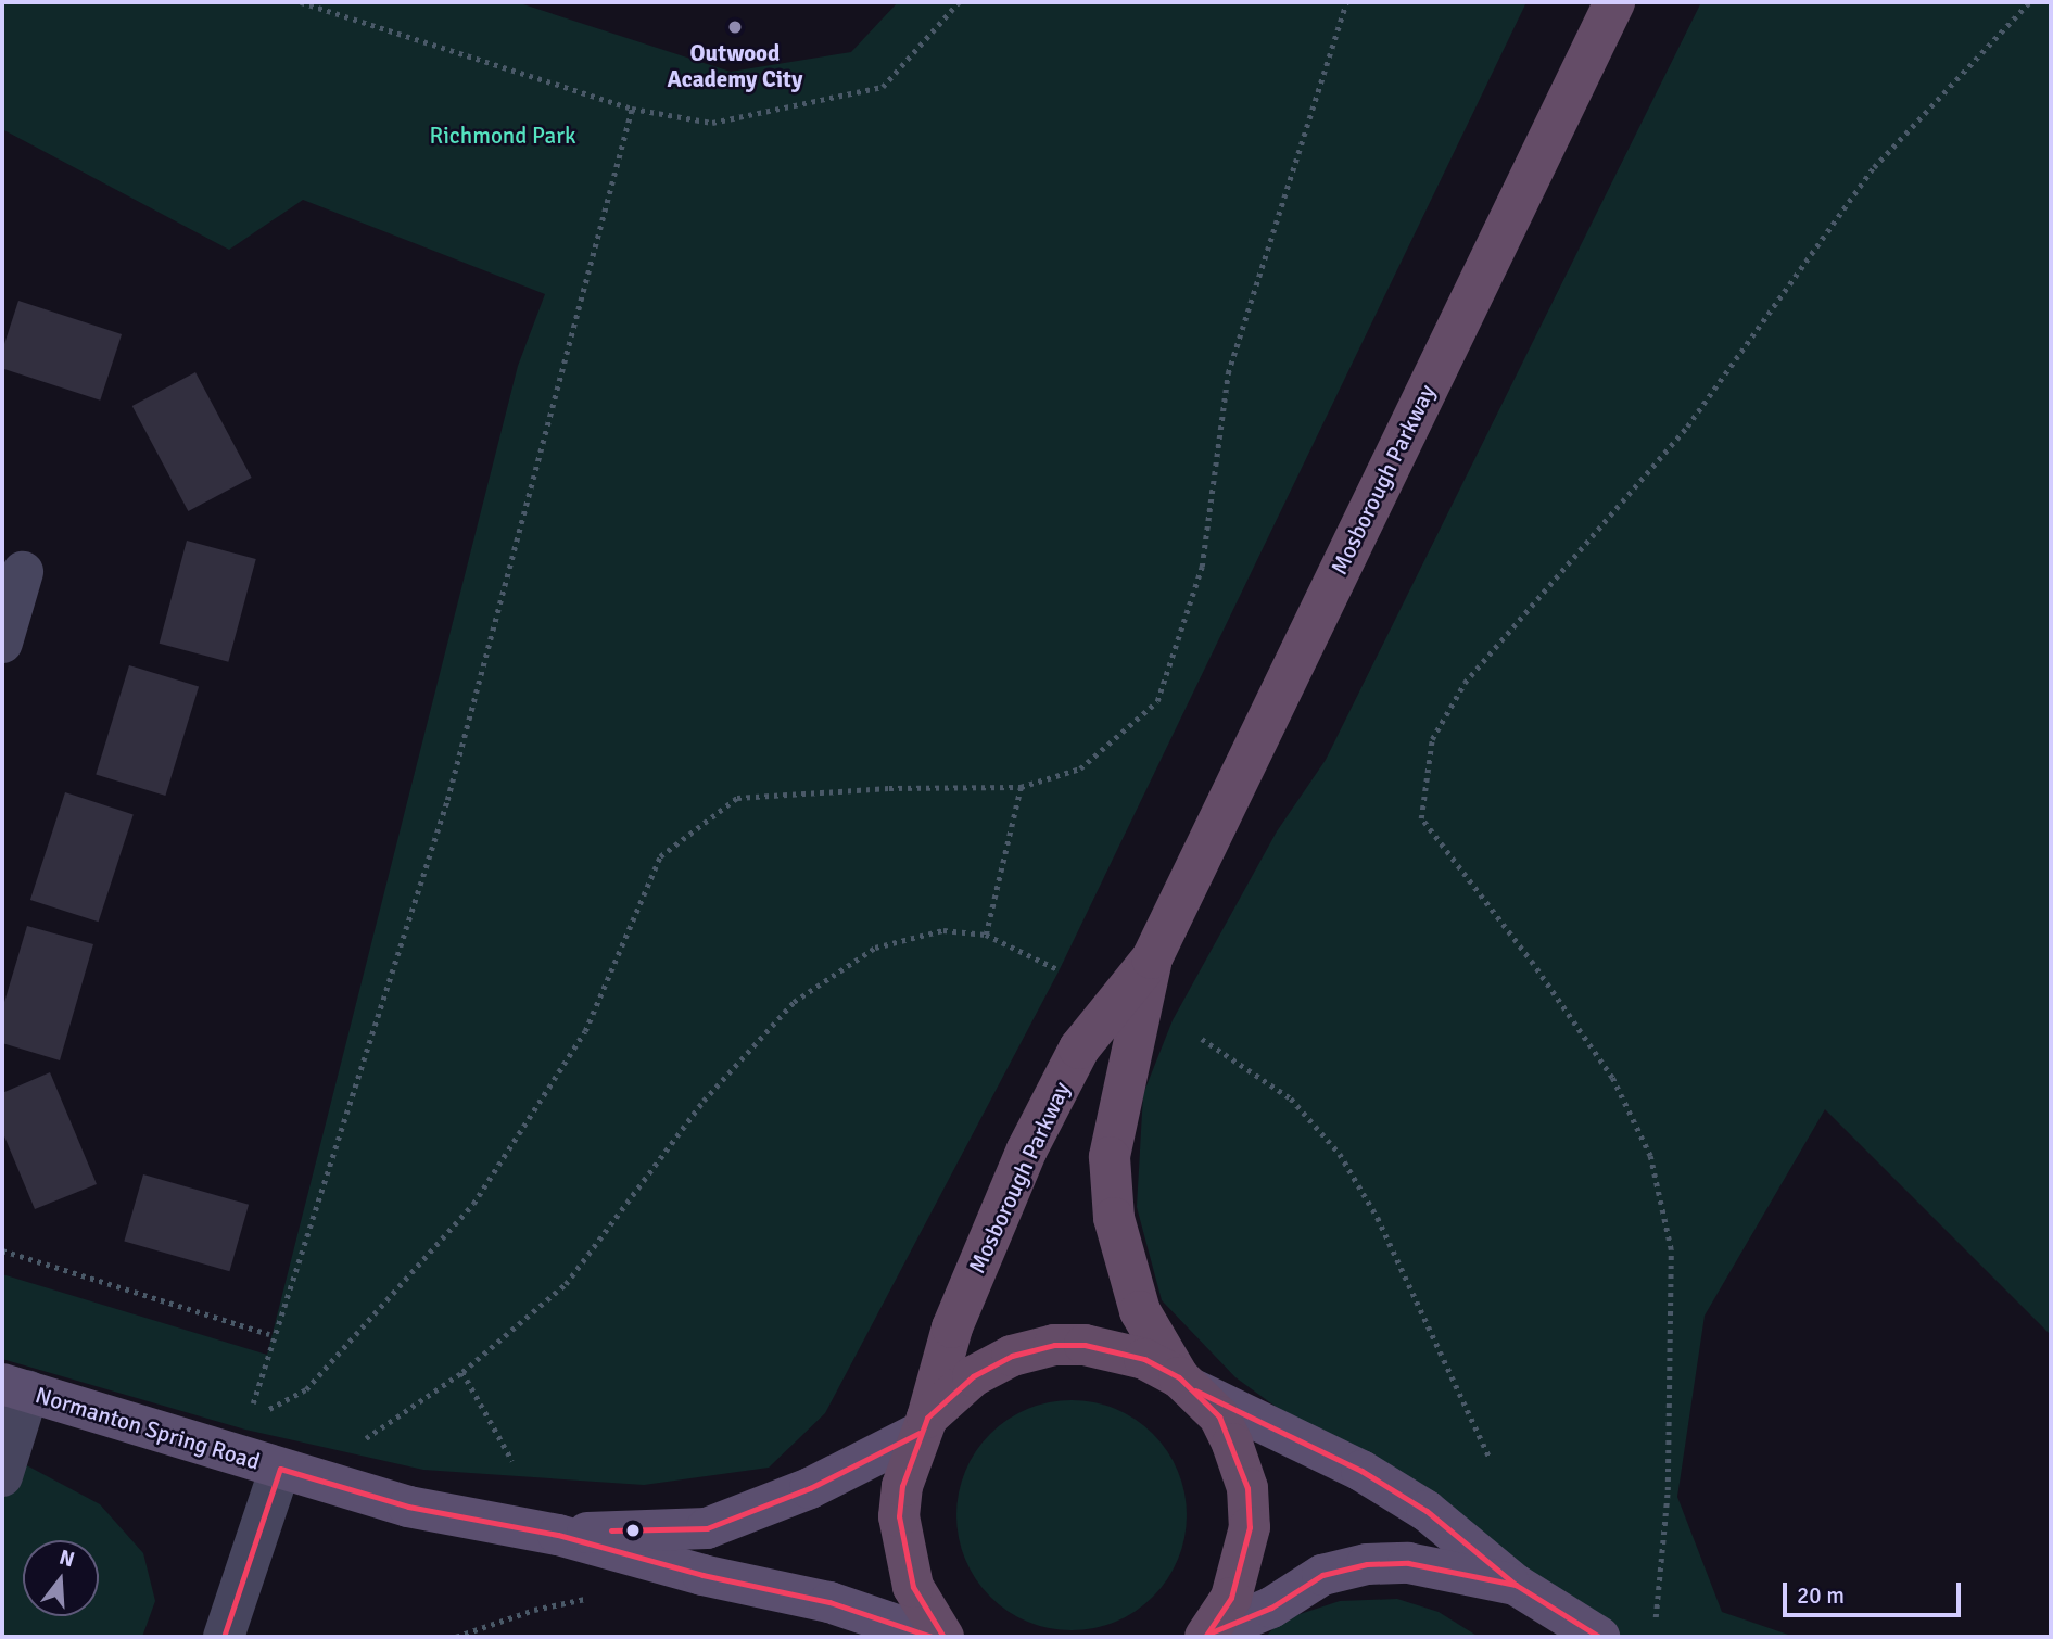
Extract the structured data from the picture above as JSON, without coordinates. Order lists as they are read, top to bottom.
{
  "streets": {
    "highway": ["Mosborough Parkway"],
    "main road": ["Normanton Spring Road"]
  },
  "crossings": [
    ["Mosborough Parkway", "Normanton Spring Road"]
  ],
  "parks": ["Richmond Park"],
  "places": ["Outwood Academy City"],
  "scale_bar": "20 m",
  "north": "top"
}
